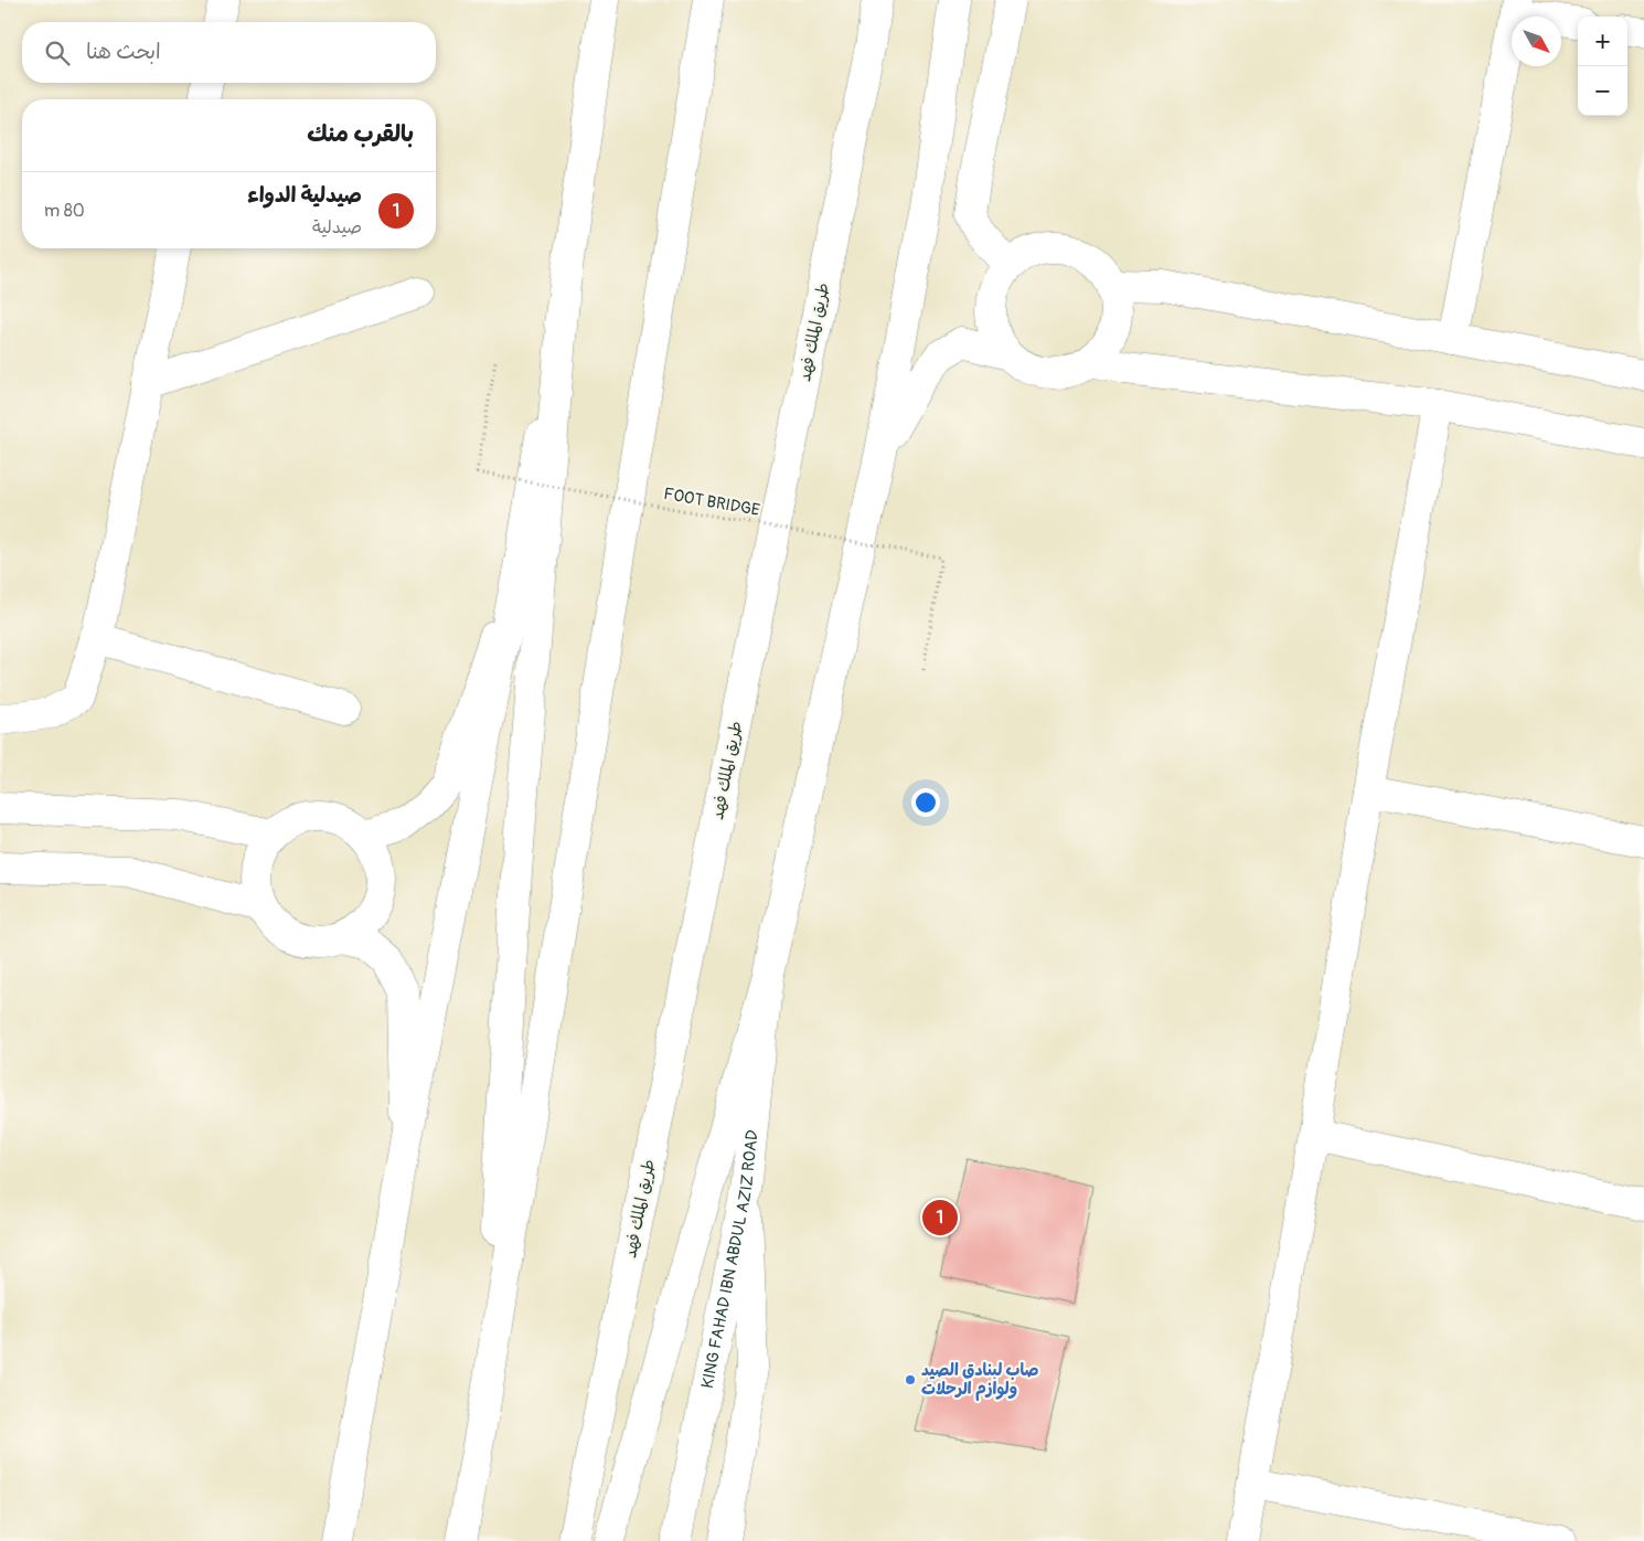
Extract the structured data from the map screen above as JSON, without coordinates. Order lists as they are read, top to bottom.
{
  "streets": {
    "main road": ["طريق الملك فهد", "KING FAHAD IBN ABDUL AZIZ ROAD"],
    "path": ["FOOT BRIDGE"]
  },
  "places": ["صاب لبنادق الصيد ولوازم الرحلات"],
  "north": "bottom right",
  "page": {
    "map_buttons": ["+", "−"],
    "search": "ابحث هنا",
    "heading": "بالقرب منك",
    "list": [
      {
        "mark": "1",
        "name": "صيدلية الدواء",
        "note": "صيدلية",
        "value": "80 m"
      }
    ],
    "pins": "1"
  }
}
